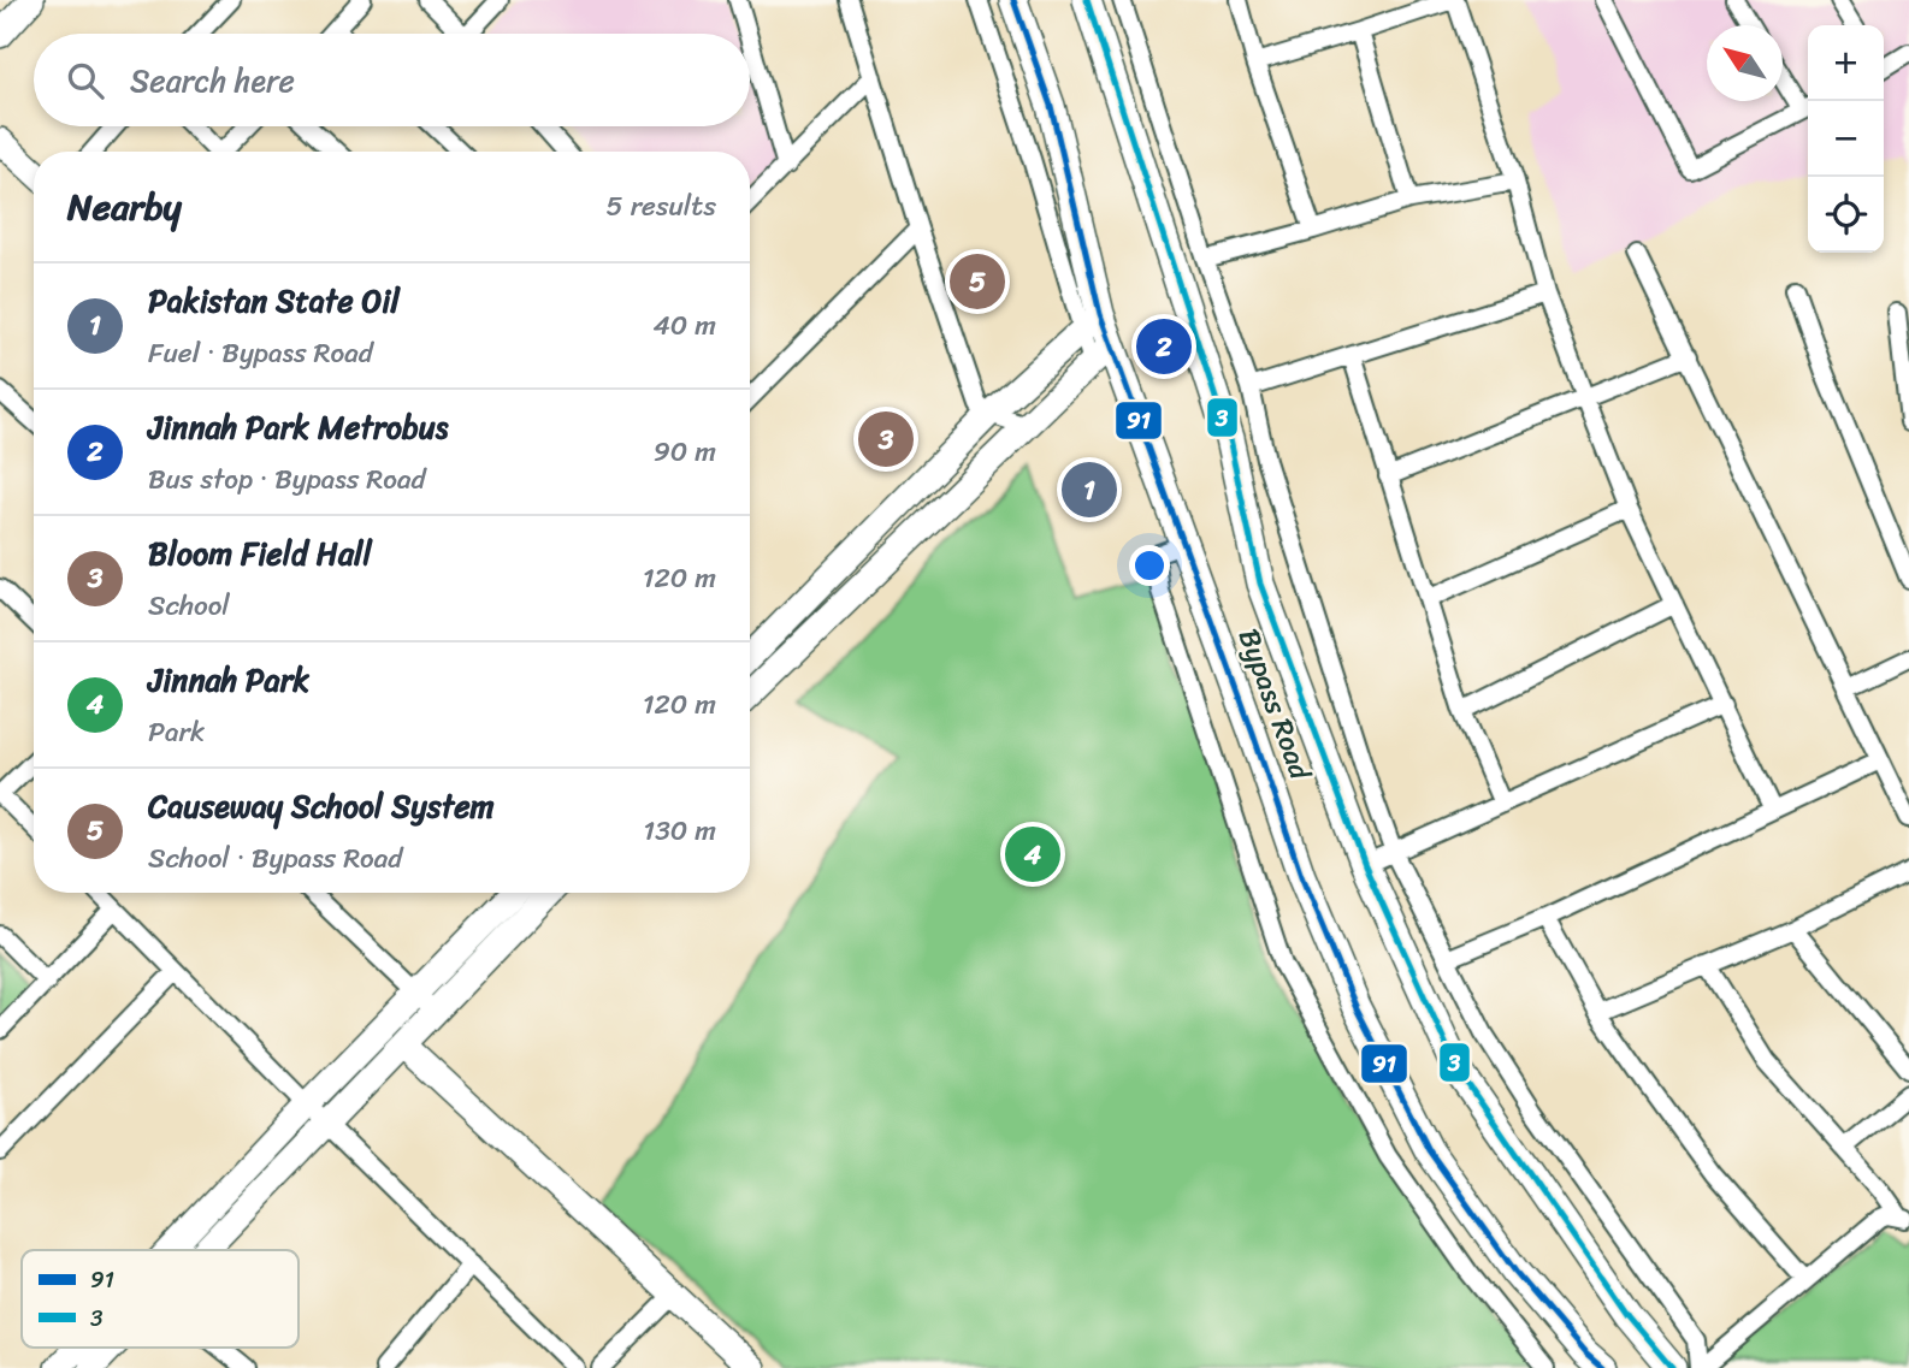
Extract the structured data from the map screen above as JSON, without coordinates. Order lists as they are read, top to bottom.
{
  "streets": {
    "main road": ["Bypass Road"]
  },
  "lines": ["transit line 91", "transit line 3"],
  "legend": ["91", "3"],
  "north": "top left",
  "page": {
    "map_buttons": ["+", "−"],
    "search": "Search here",
    "heading": ["Nearby", "5 results"],
    "pins": [
      "5",
      "2",
      "3",
      "1",
      "4"
    ],
    "list": [
      {
        "mark": "1",
        "name": "Pakistan State Oil",
        "note": "Fuel · Bypass Road",
        "value": "40 m"
      },
      {
        "mark": "2",
        "name": "Jinnah Park Metrobus",
        "note": "Bus stop · Bypass Road",
        "value": "90 m"
      },
      {
        "mark": "3",
        "name": "Bloom Field Hall",
        "note": "School",
        "value": "120 m"
      },
      {
        "mark": "4",
        "name": "Jinnah Park",
        "note": "Park",
        "value": "120 m"
      },
      {
        "mark": "5",
        "name": "Causeway School System",
        "note": "School · Bypass Road",
        "value": "130 m"
      }
    ]
  }
}
